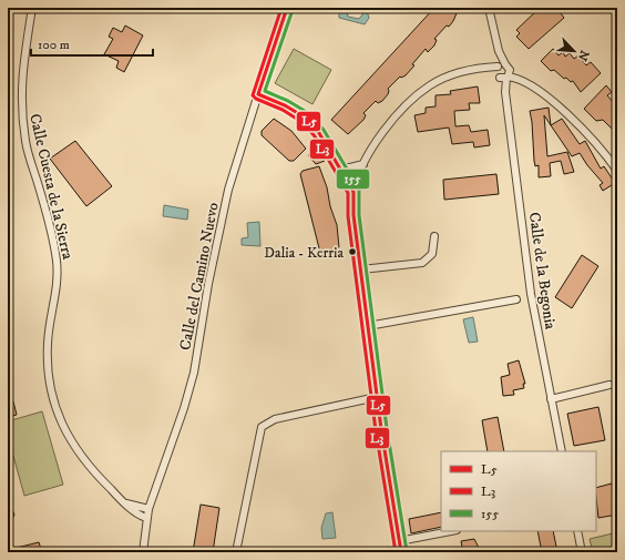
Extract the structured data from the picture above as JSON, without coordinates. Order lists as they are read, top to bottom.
{
  "streets": {
    "street": ["Calle Cuesta de la Sierra", "Calle de la Begonia", "Calle del Camino Nuevo"]
  },
  "crossings": [
    ["Calle Cuesta de la Sierra", "Calle del Camino Nuevo"]
  ],
  "places": ["Dalia - Kerria"],
  "lines": ["transit line L5", "transit line L3", "transit line 155"],
  "legend": ["L5", "L3", "155"],
  "scale_bar": "100 m",
  "north": "bottom right"
}
